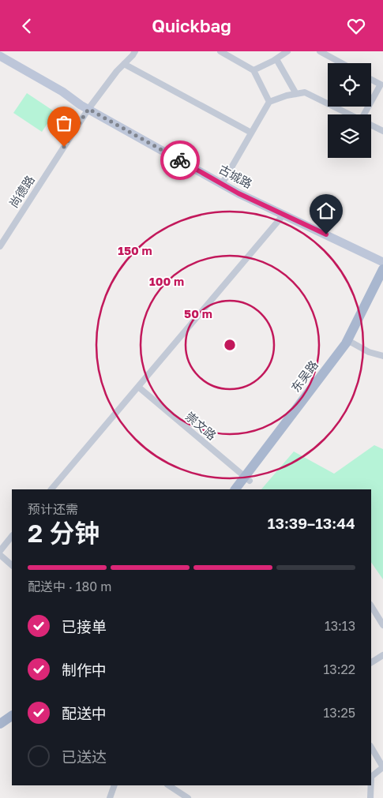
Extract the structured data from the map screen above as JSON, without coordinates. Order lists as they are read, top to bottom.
{
  "streets": {
    "main road": ["东吴路"],
    "street": ["古城路", "尚德路", "崇文路"]
  },
  "crossings": [
    ["古城路", "尚德路"],
    ["东吴路", "崇文路"]
  ],
  "page": {
    "header": "Quickbag",
    "heading": ["2 分钟", "预计还需", "13:39–13:44"],
    "bar": "配送中 · 180 m",
    "list": [
      ["已接单", "13:13"],
      ["制作中", "13:22"],
      ["配送中", "13:25"],
      "已送达"
    ]
  },
  "rings": ["150 m", "100 m", "50 m"]
}
